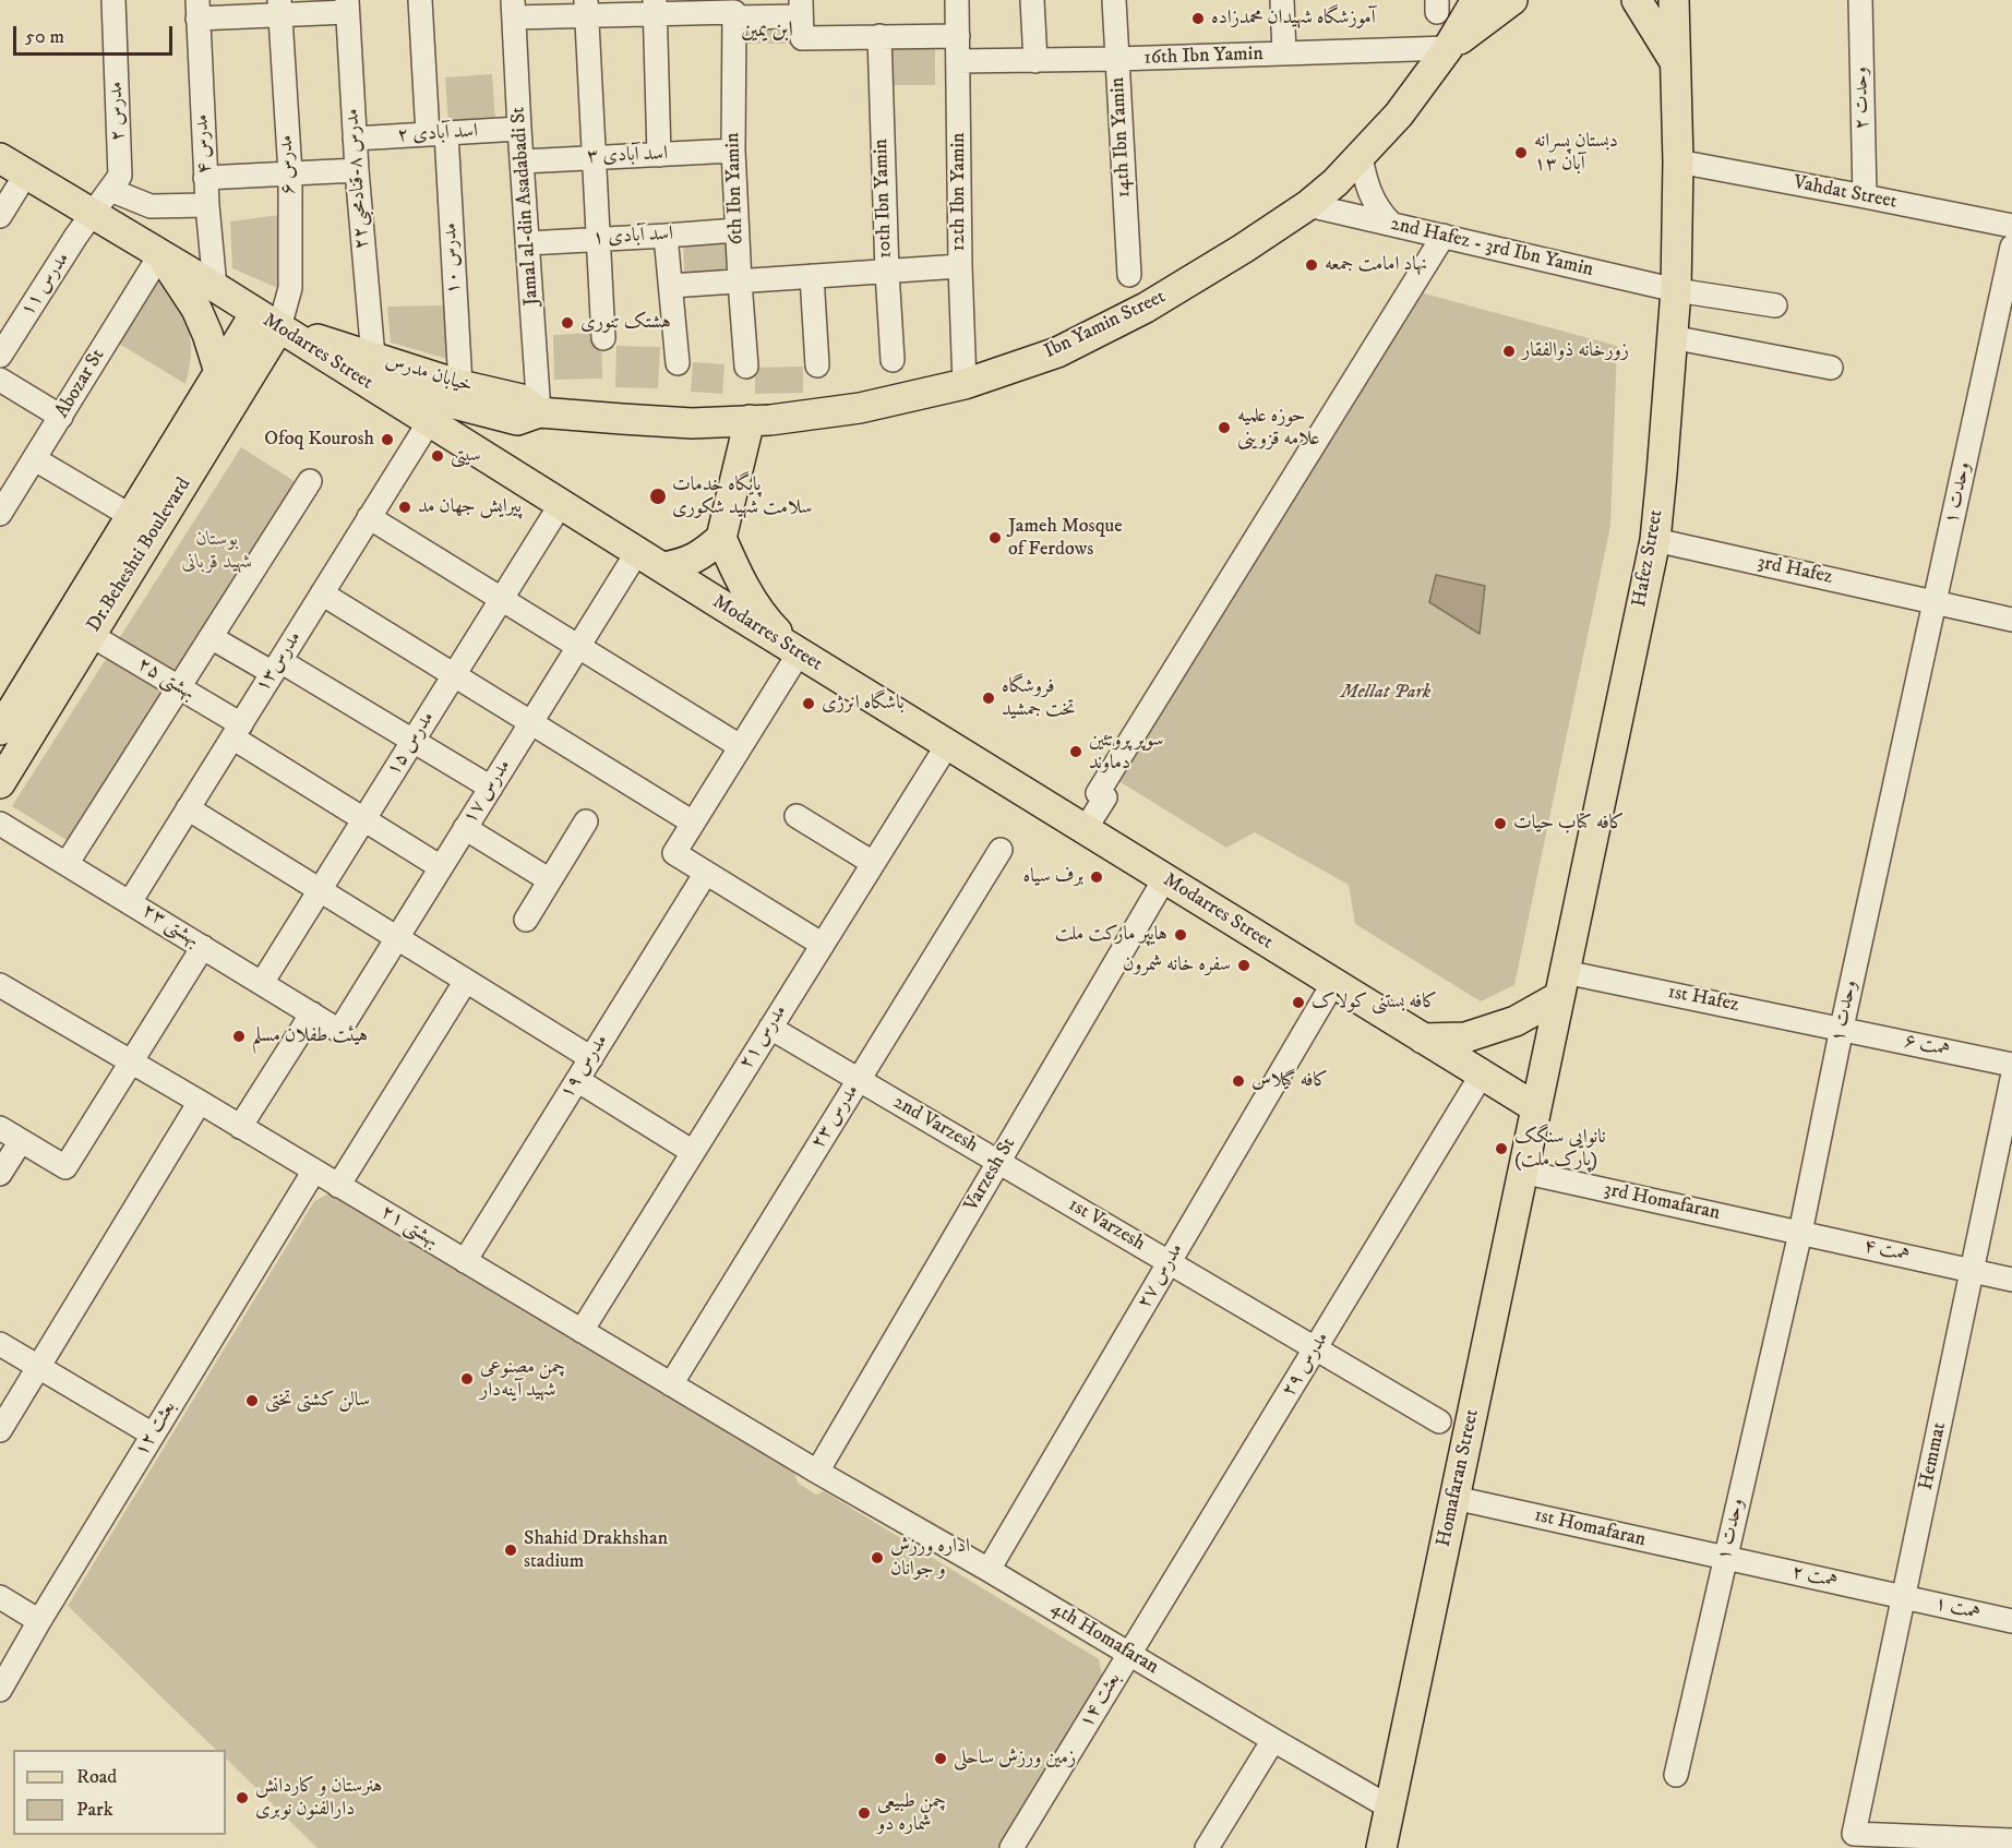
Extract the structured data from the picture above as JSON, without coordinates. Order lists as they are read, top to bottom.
{
  "streets": {
    "main road": [
      "Ibn Yamin Street",
      "Modarres Street",
      "خیابان مدرس",
      "Dr.Beheshti Boulevard",
      "Hafez Street",
      "Homafaran Street"
    ],
    "street": [
      "16th Ibn Yamin",
      "وحدت ۲",
      "مدرس ۲",
      "اسد آبادی ۲",
      "14th Ibn Yamin",
      "مدرس ۴",
      "اسد آبادی ۳",
      "مدرس ۶",
      "مدرس ۸-قنادمحبی۲۲",
      "6th Ibn Yamin",
      "12th Ibn Yamin",
      "Vahdat Street",
      "10th Ibn Yamin",
      "Jamal al-din Asadabadi St",
      "اسد آبادی ۱",
      "2nd Hafez - 3rd Ibn Yamin",
      "مدرس ۱۰",
      "مدرس ۱۱",
      "Abozar St",
      "وحدت ۱",
      "3rd Hafez",
      "مدرس۱۳",
      "بهشتی ۲۵",
      "مدرس ۱۵",
      "مدرس ۱۷",
      "بهشتی ۲۳",
      "1st Hafez",
      "مدرس ۲۱",
      "همت ۶",
      "مدرس ۱۹",
      "مدرس ۲۳",
      "2nd Varzesh",
      "Varzesh St",
      "3rd Homafaran",
      "1st Varzesh",
      "بهشتی ۲۱",
      "همت ۴",
      "مدرس ۲۷",
      "مدرس ۲۹",
      "بعثت ۱۲",
      "Hemmat",
      "1st Homafaran",
      "همت ۲",
      "همت ۱",
      "4th Homafaran",
      "بعثت ۱۴"
    ]
  },
  "crossings": [
    ["16th Ibn Yamin", "14th Ibn Yamin"],
    ["16th Ibn Yamin", "12th Ibn Yamin"],
    ["16th Ibn Yamin", "Ibn Yamin Street"],
    ["وحدت ۲", "Vahdat Street"],
    ["مدرس ۲", "مدرس ۱۱"],
    ["مدرس ۲", "Modarres Street"],
    ["اسد آبادی ۲", "مدرس ۸-قنادمحبی۲۲"],
    ["اسد آبادی ۲", "Jamal al-din Asadabadi St"],
    ["اسد آبادی ۲", "مدرس ۱۰"],
    ["مدرس ۴", "Modarres Street"],
    ["اسد آبادی ۳", "6th Ibn Yamin"],
    ["اسد آبادی ۳", "Jamal al-din Asadabadi St"],
    ["مدرس ۶", "Modarres Street"],
    ["مدرس ۶", "خیابان مدرس"],
    ["مدرس ۶", "Dr.Beheshti Boulevard"],
    ["مدرس ۸-قنادمحبی۲۲", "خیابان مدرس"],
    ["6th Ibn Yamin", "اسد آبادی ۱"],
    ["12th Ibn Yamin", "Ibn Yamin Street"],
    ["Vahdat Street", "Hafez Street"],
    ["Jamal al-din Asadabadi St", "اسد آبادی ۱"],
    ["Jamal al-din Asadabadi St", "Ibn Yamin Street"],
    ["Jamal al-din Asadabadi St", "خیابان مدرس"],
    ["2nd Hafez - 3rd Ibn Yamin", "Ibn Yamin Street"],
    ["2nd Hafez - 3rd Ibn Yamin", "Hafez Street"],
    ["مدرس ۱۰", "خیابان مدرس"],
    ["مدرس ۱۱", "Modarres Street"],
    ["Ibn Yamin Street", "خیابان مدرس"],
    ["Modarres Street", "خیابان مدرس"],
    ["Modarres Street", "Abozar St"],
    ["Modarres Street", "Dr.Beheshti Boulevard"],
    ["Modarres Street", "Hafez Street"],
    ["Modarres Street", "مدرس۱۳"],
    ["Modarres Street", "مدرس ۱۵"],
    ["Modarres Street", "مدرس ۱۷"],
    ["Modarres Street", "مدرس ۲۱"],
    ["Modarres Street", "Varzesh St"],
    ["Modarres Street", "مدرس ۲۷"],
    ["Modarres Street", "مدرس ۲۹"],
    ["Modarres Street", "Homafaran Street"],
    ["خیابان مدرس", "Dr.Beheshti Boulevard"],
    ["وحدت ۱", "3rd Hafez"],
    ["وحدت ۱", "1st Hafez"],
    ["وحدت ۱", "همت ۶"],
    ["وحدت ۱", "3rd Homafaran"],
    ["وحدت ۱", "همت ۴"],
    ["وحدت ۱", "1st Homafaran"],
    ["وحدت ۱", "همت ۲"],
    ["Dr.Beheshti Boulevard", "بهشتی ۲۵"],
    ["Hafez Street", "3rd Hafez"],
    ["Hafez Street", "1st Hafez"],
    ["Hafez Street", "Homafaran Street"],
    ["مدرس۱۳", "بهشتی ۲۵"],
    ["مدرس۱۳", "بهشتی ۲۳"],
    ["بهشتی ۲۵", "مدرس ۱۵"],
    ["بهشتی ۲۵", "مدرس ۱۷"],
    ["مدرس ۱۵", "بهشتی ۲۳"],
    ["مدرس ۱۷", "بهشتی ۲۳"],
    ["1st Hafez", "همت ۶"],
    ["مدرس ۲۱", "2nd Varzesh"],
    ["مدرس ۲۱", "بهشتی ۲۱"],
    ["مدرس ۱۹", "بهشتی ۲۱"],
    ["مدرس ۲۳", "2nd Varzesh"],
    ["مدرس ۲۳", "بهشتی ۲۱"],
    ["2nd Varzesh", "Varzesh St"],
    ["2nd Varzesh", "1st Varzesh"],
    ["Varzesh St", "1st Varzesh"],
    ["Varzesh St", "بهشتی ۲۱"],
    ["Varzesh St", "4th Homafaran"],
    ["3rd Homafaran", "همت ۴"],
    ["3rd Homafaran", "Homafaran Street"],
    ["1st Varzesh", "مدرس ۲۷"],
    ["1st Varzesh", "مدرس ۲۹"],
    ["بهشتی ۲۱", "بعثت ۱۲"],
    ["بهشتی ۲۱", "4th Homafaran"],
    ["همت ۴", "Hemmat"],
    ["مدرس ۲۷", "4th Homafaran"],
    ["مدرس ۲۹", "4th Homafaran"],
    ["مدرس ۲۹", "بعثت ۱۴"],
    ["Hemmat", "همت ۲"],
    ["Hemmat", "همت ۱"],
    ["Homafaran Street", "1st Homafaran"],
    ["Homafaran Street", "4th Homafaran"],
    ["1st Homafaran", "همت ۲"],
    ["همت ۲", "همت ۱"],
    ["4th Homafaran", "بعثت ۱۴"]
  ],
  "districts": ["ابن یمین"],
  "parks": ["بوستان شهید قربانی", "Mellat Park"],
  "places": [
    "آموزشگاه شهیدان محمدزاده",
    "دبستان پسرانه ۱۳ آبان",
    "نهاد امامت جمعه",
    "هشتک تنوری",
    "زورخانه ذوالفقار",
    "حوزه علمیه علامه قزوینی",
    "Ofoq Kourosh",
    "سیتی",
    "پایگاه خدمات سلامت شهید شکوری",
    "پیرایش جهان مد",
    "Jameh Mosque of Ferdows",
    "فروشگاه تخت جمشید",
    "باشگاه انرژی",
    "سوپر پروتئین دماوند",
    "کافه کتاب حیات",
    "برف سیاه",
    "هایپر مارکت ملت",
    "سفره خانه شمرون",
    "کافه بستنی کولاک",
    "هيئت طفلان مسلم",
    "کافه گیلاس",
    "نانوایی سنگک (پارک ملت)",
    "چمن مصنوعی شهید آینه‌دار",
    "سالن کشتی تختی",
    "Shahid Drakhshan stadium",
    "اداره ورزش و جوانان",
    "زمین ورزش ساحلی",
    "هنرستان و کاردانش دارالفنون نوبری",
    "چمن طبیعی شماره دو"
  ],
  "legend": ["Road", "Park"],
  "scale_bar": "50 m"
}
